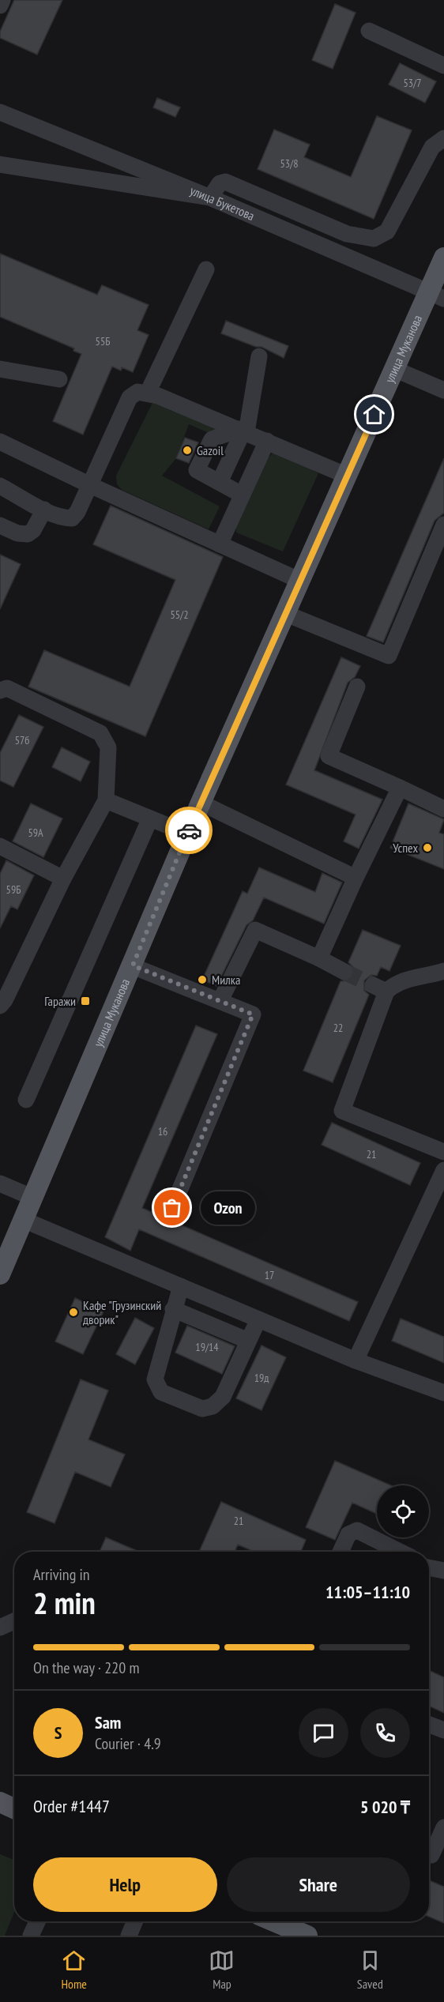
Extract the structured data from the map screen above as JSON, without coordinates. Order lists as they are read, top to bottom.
{
  "streets": {
    "main road": ["улица Муканова"],
    "street": ["улица Букетова"]
  },
  "crossings": [
    ["улица Букетова", "улица Муканова"]
  ],
  "places": {
    "other": [
      "Gazoil",
      "Успех",
      "Милка",
      "Ozon",
      "Кафе \"Грузинский дворик\""
    ],
    "transit": ["Гаражи"]
  },
  "house_numbers": [
    "53/7",
    "53/8",
    "55Б",
    "55/2",
    "57б",
    "59A",
    "59Б",
    "22",
    "16",
    "21",
    "17",
    "19/14",
    "19д",
    "21"
  ],
  "page": {
    "bubble": "Ozon",
    "heading": ["2 min", "Arriving in", "11:05–11:10"],
    "panel": [
      "Sam",
      "Courier · 4.9",
      "Order #1447",
      "5 020 ₸"
    ],
    "bar": "On the way · 220 m",
    "round": "S",
    "buttons": ["Help", "Share"],
    "tabs": ["Home", "Map", "Saved"]
  }
}
